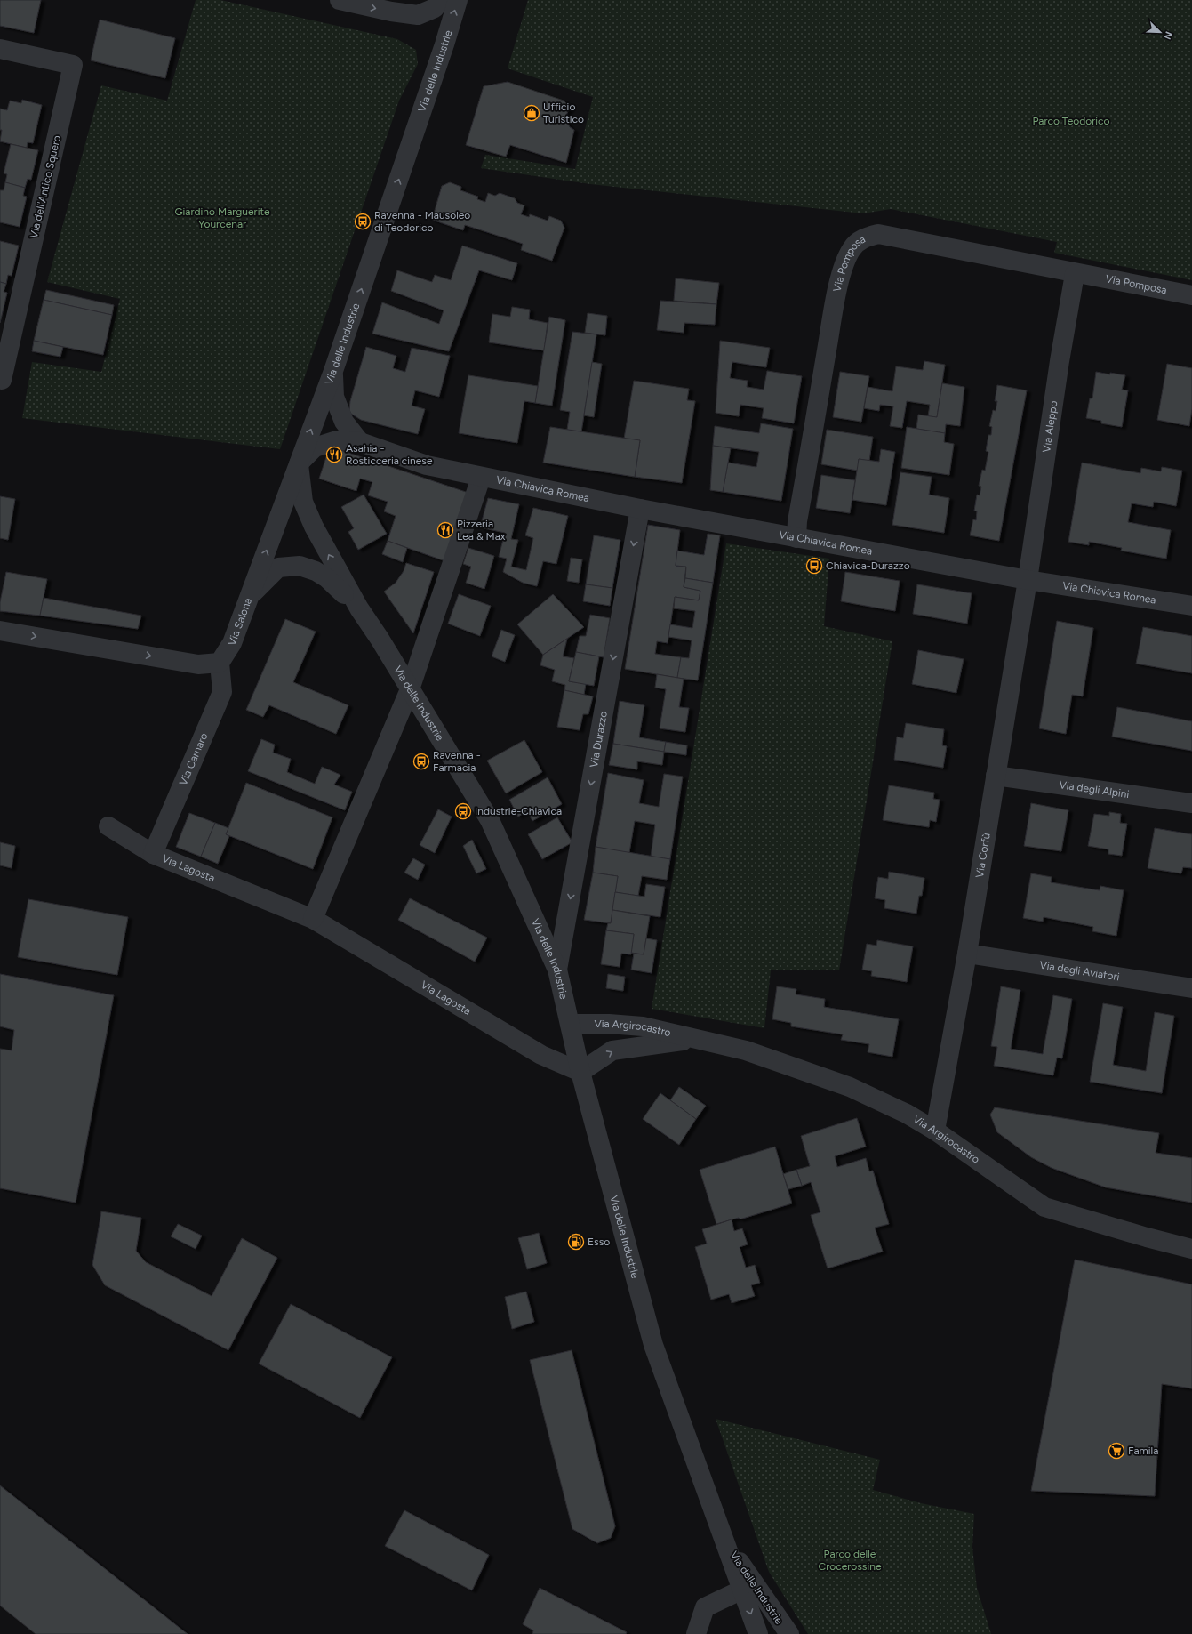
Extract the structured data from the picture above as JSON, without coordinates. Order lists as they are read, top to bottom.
{
  "streets": {
    "street": [
      "Via delle Industrie",
      "Via dell'Antico Squero",
      "Via Pomposa",
      "Via Aleppo",
      "Via Chiavica Romea",
      "Via Salona",
      "Via Durazzo",
      "Via Carnaro",
      "Via degli Alpini",
      "Via Corfù",
      "Via Lagosta",
      "Via degli Aviatori",
      "Via Argirocastro"
    ]
  },
  "crossings": [
    ["Via delle Industrie", "Via Chiavica Romea"],
    ["Via delle Industrie", "Via Salona"],
    ["Via delle Industrie", "Via Durazzo"],
    ["Via delle Industrie", "Via Lagosta"],
    ["Via delle Industrie", "Via Argirocastro"],
    ["Via Pomposa", "Via Aleppo"],
    ["Via Pomposa", "Via Chiavica Romea"],
    ["Via Aleppo", "Via Chiavica Romea"],
    ["Via Aleppo", "Via Corfù"],
    ["Via Chiavica Romea", "Via Durazzo"],
    ["Via Chiavica Romea", "Via Corfù"],
    ["Via Salona", "Via Carnaro"],
    ["Via Carnaro", "Via Lagosta"],
    ["Via degli Alpini", "Via Corfù"],
    ["Via Corfù", "Via degli Aviatori"],
    ["Via Corfù", "Via Argirocastro"],
    ["Via Lagosta", "Via Argirocastro"]
  ],
  "one_way": ["Via Salona", "Via Durazzo"],
  "parks": ["Parco Teodorico", "Giardino Marguerite Yourcenar", "Parco delle Crocerossine"],
  "places": {
    "shop": ["Ufficio Turistico"],
    "bus stop": [
      "Ravenna - Mausoleo di Teodorico",
      "Chiavica-Durazzo",
      "Ravenna - Farmacia",
      "Industrie-Chiavica"
    ],
    "restaurant": ["Asahia - Rosticceria cinese", "Pizzeria Lea & Max"],
    "fuel station": ["Esso"],
    "supermarket": ["Famila"]
  },
  "north": "bottom right"
}
